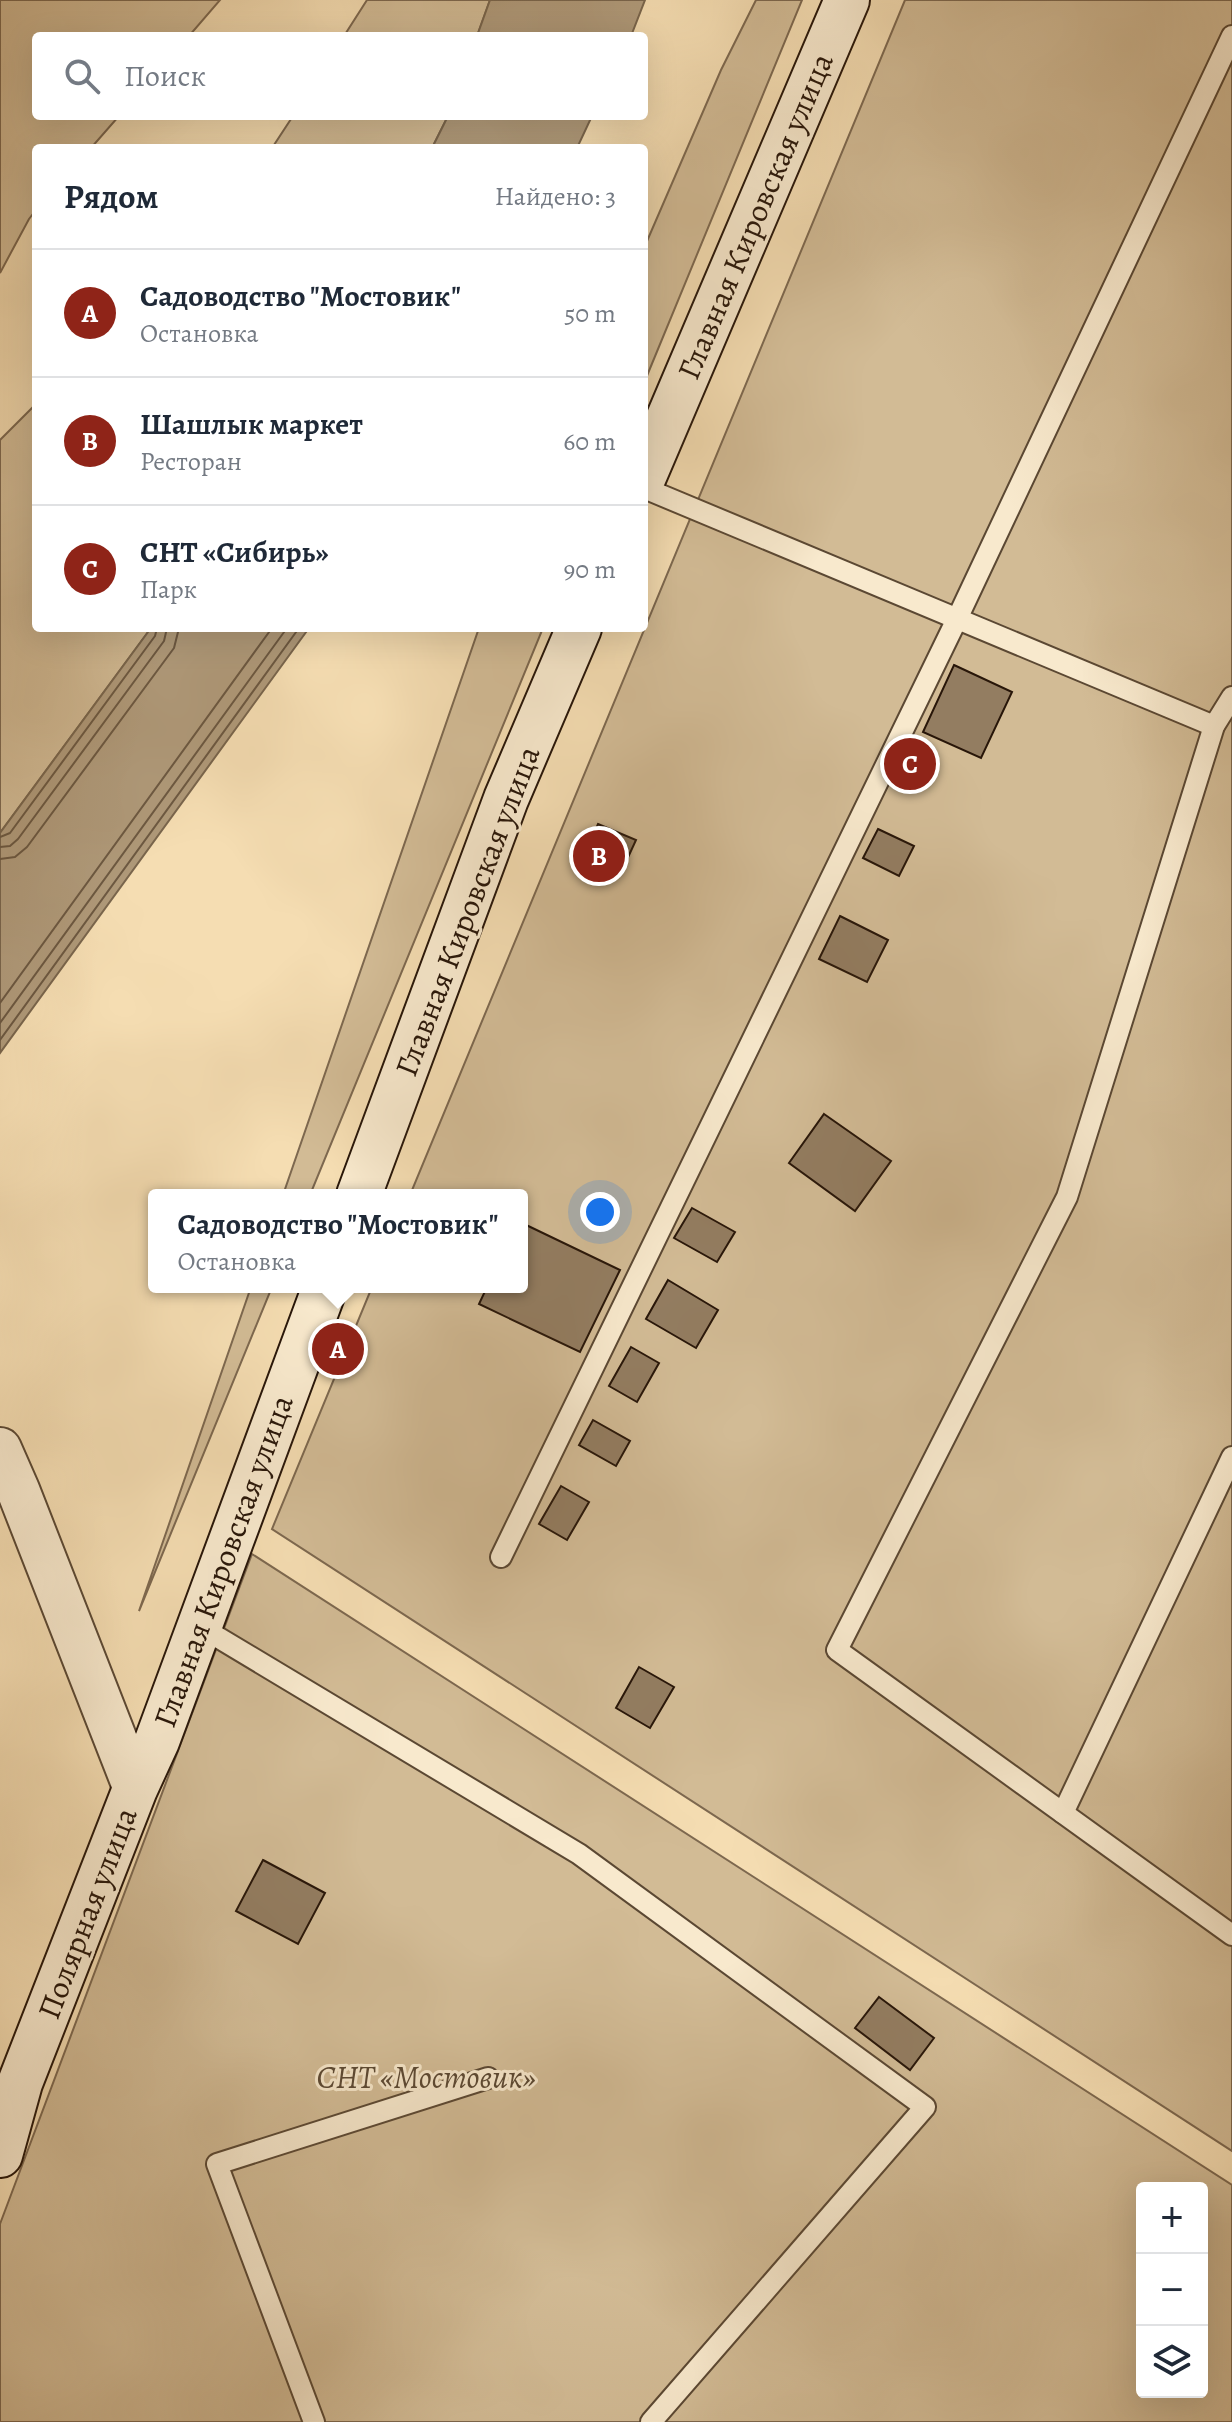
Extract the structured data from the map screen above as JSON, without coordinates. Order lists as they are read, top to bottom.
{
  "streets": {
    "main road": ["Главная Кировская улица", "Полярная улица"]
  },
  "crossings": [
    ["Главная Кировская улица", "Полярная улица"]
  ],
  "parks": ["СНТ «Мостовик»"],
  "page": {
    "search": "Поиск",
    "heading": ["Рядом", "Найдено: 3"],
    "list": [
      {
        "mark": "A",
        "name": "Садоводство \"Мостовик\"",
        "note": "Остановка",
        "value": "50 m"
      },
      {
        "mark": "B",
        "name": "Шашлык маркет",
        "note": "Ресторан",
        "value": "60 m"
      },
      {
        "mark": "C",
        "name": "СНТ «Сибирь»",
        "note": "Парк",
        "value": "90 m"
      }
    ],
    "pins": ["C", "B", "A"],
    "popup": ["Садоводство \"Мостовик\"", "Остановка"],
    "map_buttons": ["+", "−"]
  }
}
